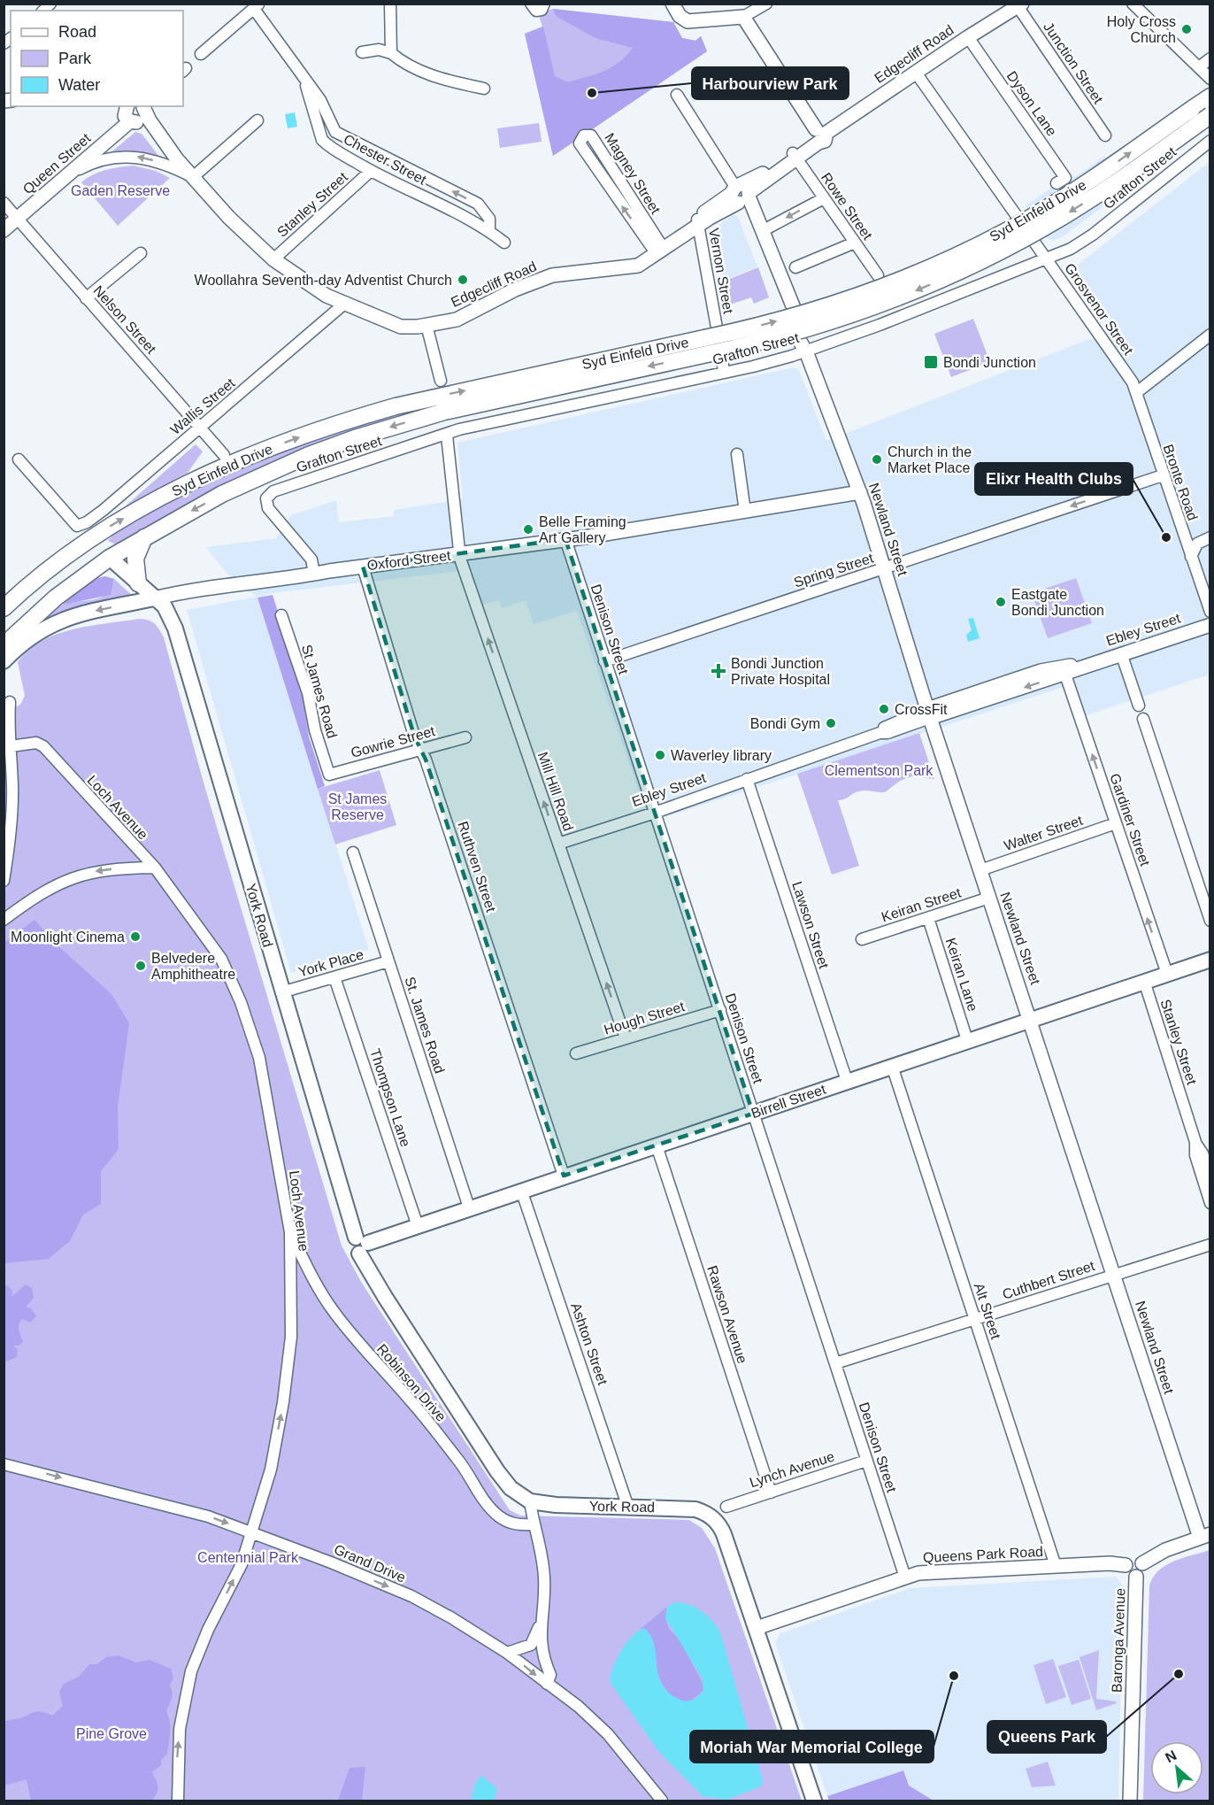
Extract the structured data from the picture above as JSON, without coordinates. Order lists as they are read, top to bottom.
{
  "streets": {
    "main road": ["Syd Einfeld Drive", "York Road", "Birrell Street"],
    "street": [
      "Edgecliff Road",
      "Junction Street",
      "Dyson Lane",
      "Chester Street",
      "Queen Street",
      "Magney Street",
      "Grafton Street",
      "Stanley Street",
      "Rowe Street",
      "Vernon Street",
      "Grosvenor Street",
      "Nelson Street",
      "Wallis Street",
      "Bronte Road",
      "Newland Street",
      "Oxford Street",
      "Spring Street",
      "Denison Street",
      "Ebley Street",
      "St James Road",
      "Gowrie Street",
      "Mill Hill Road",
      "Loch Avenue",
      "Gardiner Street",
      "Walter Street",
      "Ruthven Street",
      "Keiran Street",
      "Lawson Street",
      "York Place",
      "Keiran Lane",
      "Hough Street",
      "St. James Road",
      "Thompson Lane",
      "Cuthbert Street",
      "Alt Street",
      "Rawson Avenue",
      "Ashton Street",
      "Robinson Drive",
      "Lynch Avenue",
      "Queens Park Road",
      "Grand Drive",
      "Baronga Avenue"
    ]
  },
  "crossings": [
    ["Edgecliff Road", "Junction Street"],
    ["Edgecliff Road", "Dyson Lane"],
    ["Edgecliff Road", "Queen Street"],
    ["Edgecliff Road", "Magney Street"],
    ["Edgecliff Road", "Stanley Street"],
    ["Edgecliff Road", "Rowe Street"],
    ["Edgecliff Road", "Vernon Street"],
    ["Edgecliff Road", "Wallis Street"],
    ["Chester Street", "Stanley Street"],
    ["Queen Street", "Nelson Street"],
    ["Grafton Street", "Vernon Street"],
    ["Grafton Street", "Grosvenor Street"],
    ["Grafton Street", "Newland Street"],
    ["Grafton Street", "Oxford Street"],
    ["Grafton Street", "Mill Hill Road"],
    ["Stanley Street", "Birrell Street"],
    ["Syd Einfeld Drive", "Vernon Street"],
    ["Grosvenor Street", "Bronte Road"],
    ["Nelson Street", "Wallis Street"],
    ["Bronte Road", "Spring Street"],
    ["Newland Street", "Oxford Street"],
    ["Newland Street", "Spring Street"],
    ["Newland Street", "Ebley Street"],
    ["Newland Street", "Walter Street"],
    ["Newland Street", "Keiran Street"],
    ["Newland Street", "Birrell Street"],
    ["Newland Street", "Cuthbert Street"],
    ["Oxford Street", "Denison Street"],
    ["Oxford Street", "Mill Hill Road"],
    ["Oxford Street", "Ruthven Street"],
    ["Oxford Street", "York Road"],
    ["Spring Street", "Denison Street"],
    ["Denison Street", "Ebley Street"],
    ["Denison Street", "Hough Street"],
    ["Denison Street", "Birrell Street"],
    ["Denison Street", "Cuthbert Street"],
    ["Denison Street", "Lynch Avenue"],
    ["Denison Street", "Queens Park Road"],
    ["Ebley Street", "Mill Hill Road"],
    ["Ebley Street", "Gardiner Street"],
    ["Ebley Street", "Lawson Street"],
    ["St James Road", "Gowrie Street"],
    ["Gowrie Street", "Ruthven Street"],
    ["Mill Hill Road", "Hough Street"],
    ["Loch Avenue", "Robinson Drive"],
    ["Loch Avenue", "Grand Drive"],
    ["Gardiner Street", "Walter Street"],
    ["Gardiner Street", "Birrell Street"],
    ["Ruthven Street", "Birrell Street"],
    ["Keiran Street", "Keiran Lane"],
    ["York Road", "York Place"],
    ["York Road", "Birrell Street"],
    ["York Road", "Ashton Street"],
    ["York Road", "Queens Park Road"],
    ["Lawson Street", "Birrell Street"],
    ["York Place", "St. James Road"],
    ["York Place", "Thompson Lane"],
    ["Keiran Lane", "Birrell Street"],
    ["St. James Road", "Birrell Street"],
    ["Thompson Lane", "Birrell Street"],
    ["Birrell Street", "Alt Street"],
    ["Birrell Street", "Rawson Avenue"],
    ["Birrell Street", "Ashton Street"],
    ["Cuthbert Street", "Alt Street"],
    ["Alt Street", "Queens Park Road"],
    ["Rawson Avenue", "Lynch Avenue"],
    ["Queens Park Road", "Baronga Avenue"]
  ],
  "one_way": [
    "Spring Street",
    "Mill Hill Road",
    "Loch Avenue",
    "Grand Drive"
  ],
  "parks": [
    "Gaden Reserve",
    "Clementson Park",
    "St James Reserve",
    "Centennial Park",
    "Pine Grove"
  ],
  "places": {
    "other": [
      "Holy Cross Church",
      "Harbourview Park",
      "Woollahra Seventh-day Adventist Church",
      "Church in the Market Place",
      "Belle Framing Art Gallery",
      "Elixr Health Clubs",
      "Eastgate Bondi Junction",
      "CrossFit",
      "Bondi Gym",
      "Waverley library",
      "Moonlight Cinema",
      "Belvedere Amphitheatre",
      "Queens Park",
      "Moriah War Memorial College"
    ],
    "transit": ["Bondi Junction"],
    "health": ["Bondi Junction Private Hospital"]
  },
  "legend": ["Road", "Park", "Water"],
  "north": "top left"
}
